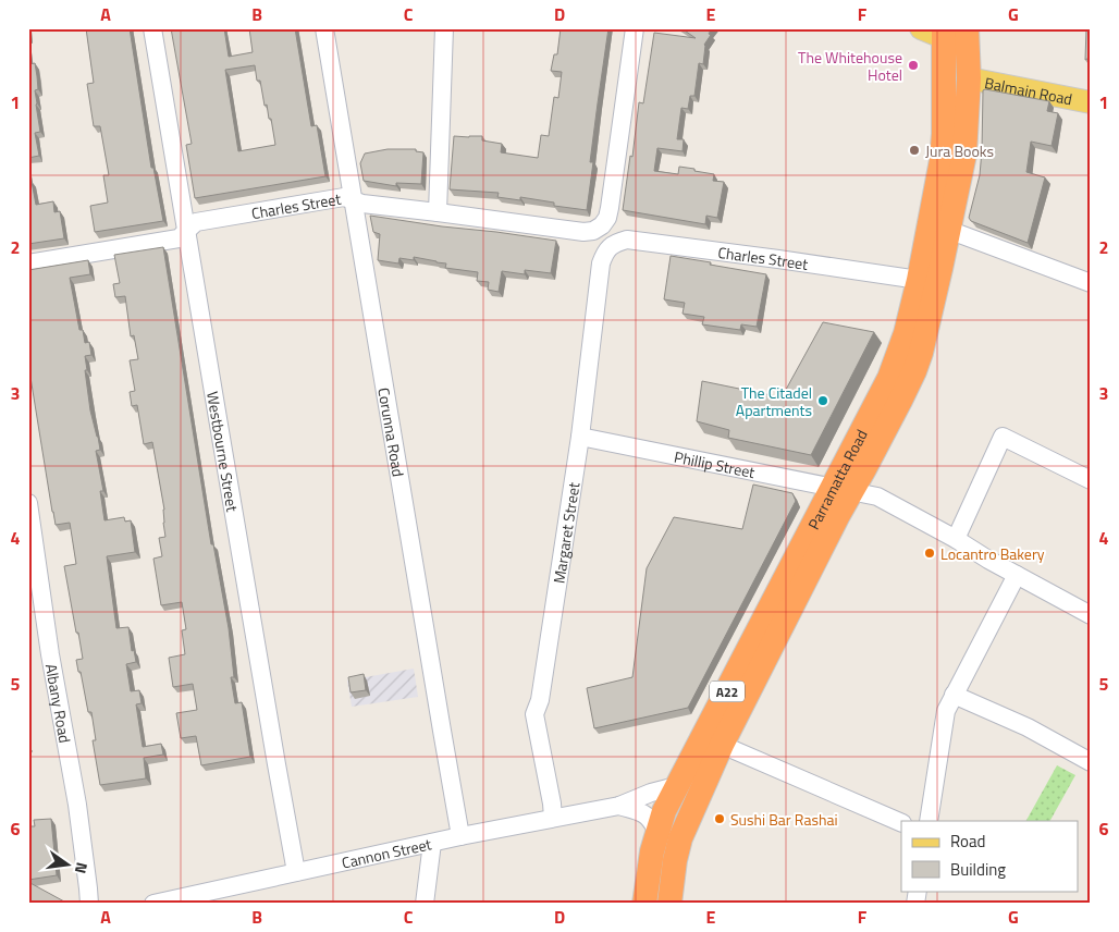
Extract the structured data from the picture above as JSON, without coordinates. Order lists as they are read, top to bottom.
{
  "streets": {
    "highway": ["Parramatta Road", "A22"],
    "main road": ["Balmain Road"],
    "street": [
      "Charles Street",
      "Corunna Road",
      "Westbourne Street",
      "Phillip Street",
      "Margaret Street",
      "Albany Road",
      "Cannon Street"
    ]
  },
  "crossings": [
    ["Balmain Road", "Parramatta Road"],
    ["Charles Street", "Corunna Road"],
    ["Charles Street", "Westbourne Street"],
    ["Charles Street", "Parramatta Road"],
    ["Charles Street", "Margaret Street"],
    ["Corunna Road", "Cannon Street"],
    ["Westbourne Street", "Cannon Street"],
    ["Phillip Street", "Parramatta Road"],
    ["Phillip Street", "Margaret Street"],
    ["Parramatta Road", "Cannon Street"],
    ["Margaret Street", "Cannon Street"]
  ],
  "places": [
    "The Whitehouse Hotel",
    "Jura Books",
    "The Citadel Apartments",
    "Locantro Bakery",
    "Sushi Bar Rashai"
  ],
  "legend": ["Road", "Building"],
  "north": "right",
  "grid": {
    "columns": [
      "A",
      "B",
      "C",
      "D",
      "E",
      "F",
      "G"
    ],
    "rows": [
      "1",
      "2",
      "3",
      "4",
      "5",
      "6"
    ]
  }
}
